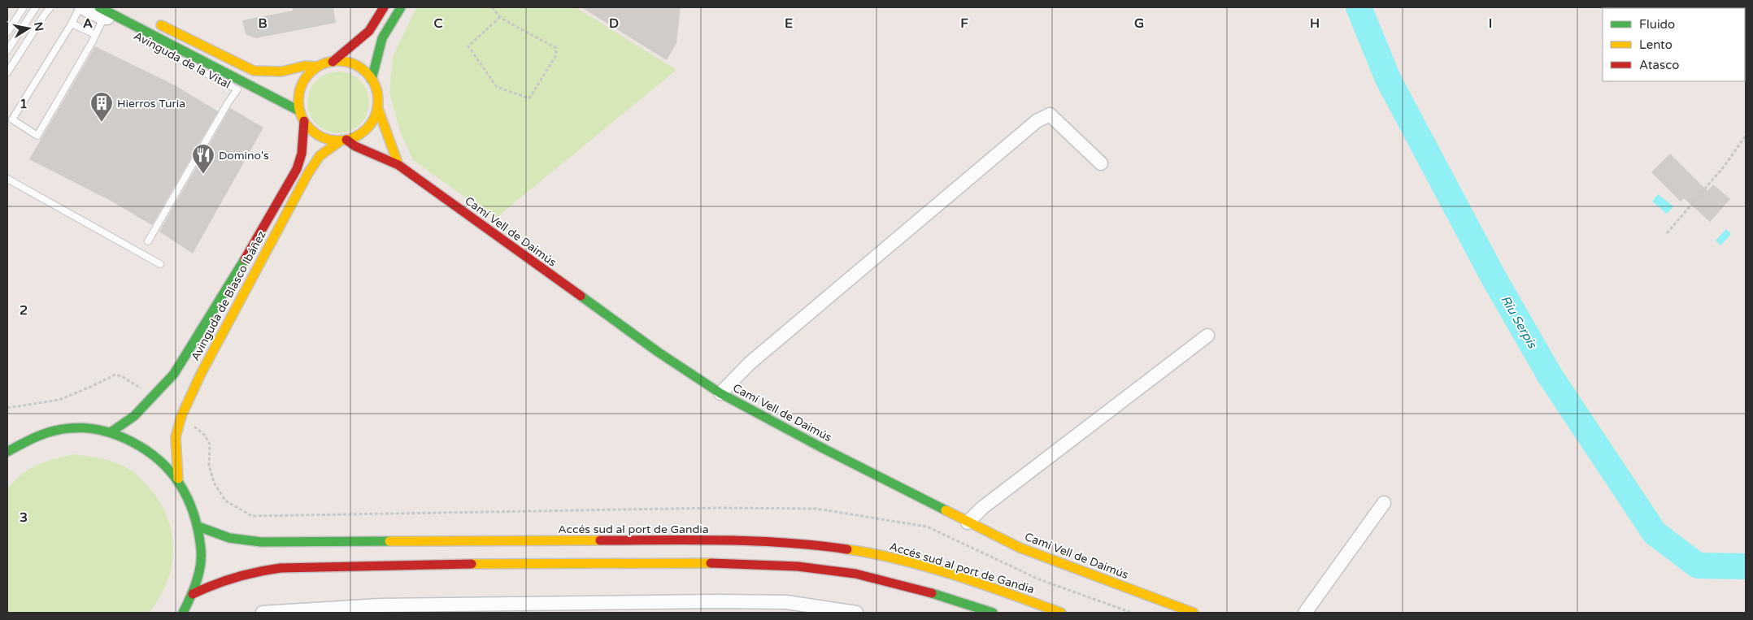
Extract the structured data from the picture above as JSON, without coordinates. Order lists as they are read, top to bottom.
{
  "streets": {
    "main road": [
      "Avinguda de la Vital",
      "Camí Vell de Daimús",
      "Avinguda de Blasco Ibáñez",
      "Accés sud al port de Gandia"
    ]
  },
  "crossings": [
    ["Avinguda de la Vital", "Camí Vell de Daimús"],
    ["Avinguda de la Vital", "Avinguda de Blasco Ibáñez"],
    ["Camí Vell de Daimús", "Avinguda de Blasco Ibáñez"]
  ],
  "water": ["Riu Serpis"],
  "places": {
    "building": ["Hierros Turia"],
    "restaurant": ["Domino's"]
  },
  "legend": ["Fluido", "Lento", "Atasco"],
  "north": "right",
  "grid": {
    "columns": [
      "A",
      "B",
      "C",
      "D",
      "E",
      "F",
      "G",
      "H",
      "I"
    ],
    "rows": ["1", "2", "3"]
  }
}
